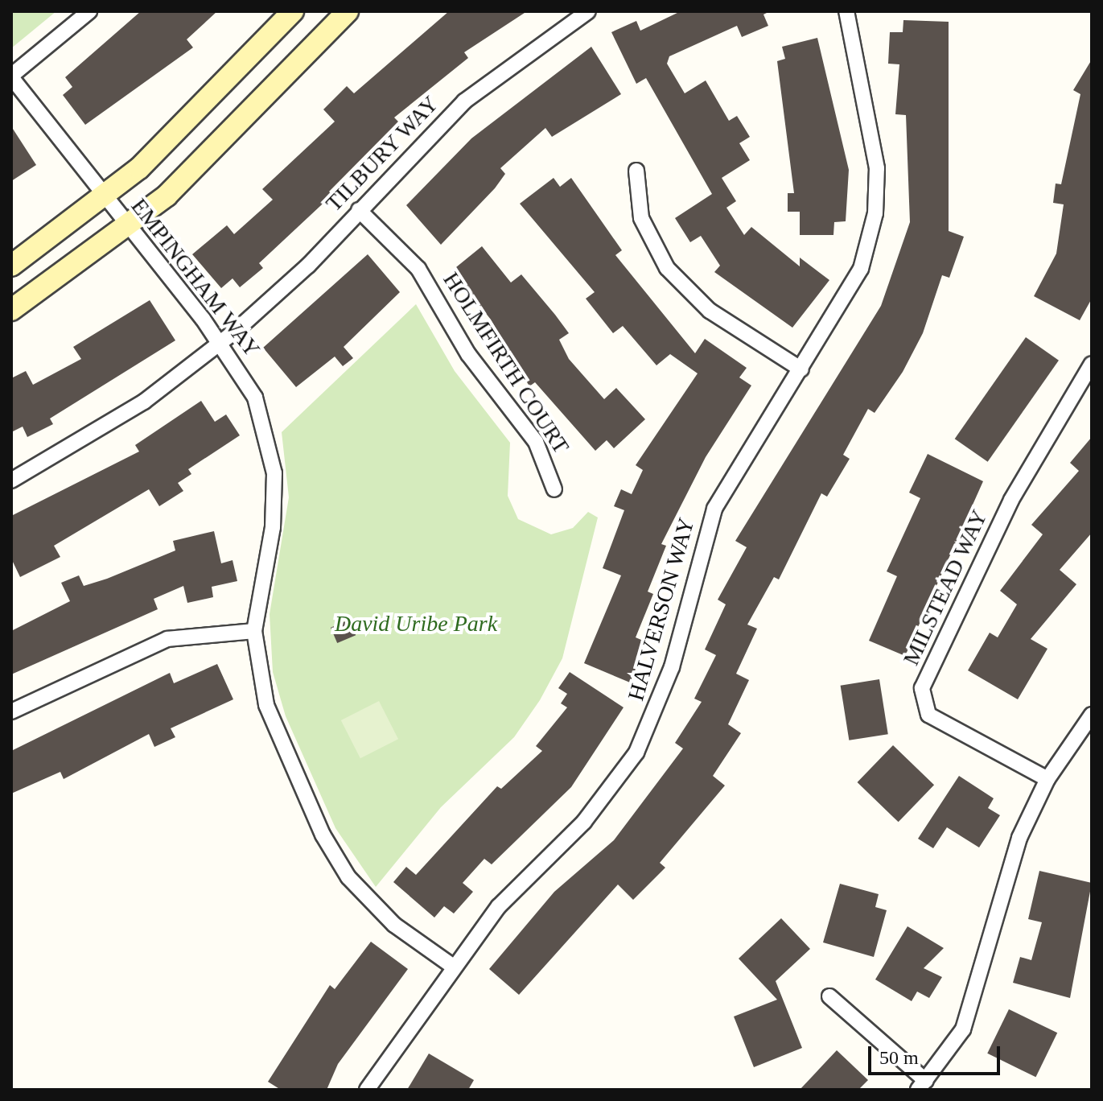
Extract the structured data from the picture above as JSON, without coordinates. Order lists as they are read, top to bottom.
{
  "streets": {
    "street": [
      "TILBURY WAY",
      "EMPINGHAM WAY",
      "HOLMFIRTH COURT",
      "MILSTEAD WAY",
      "HALVERSON WAY"
    ]
  },
  "crossings": [
    ["TILBURY WAY", "EMPINGHAM WAY"],
    ["TILBURY WAY", "HOLMFIRTH COURT"],
    ["EMPINGHAM WAY", "HALVERSON WAY"]
  ],
  "parks": ["David Uribe Park"],
  "scale_bar": "50 m"
}
